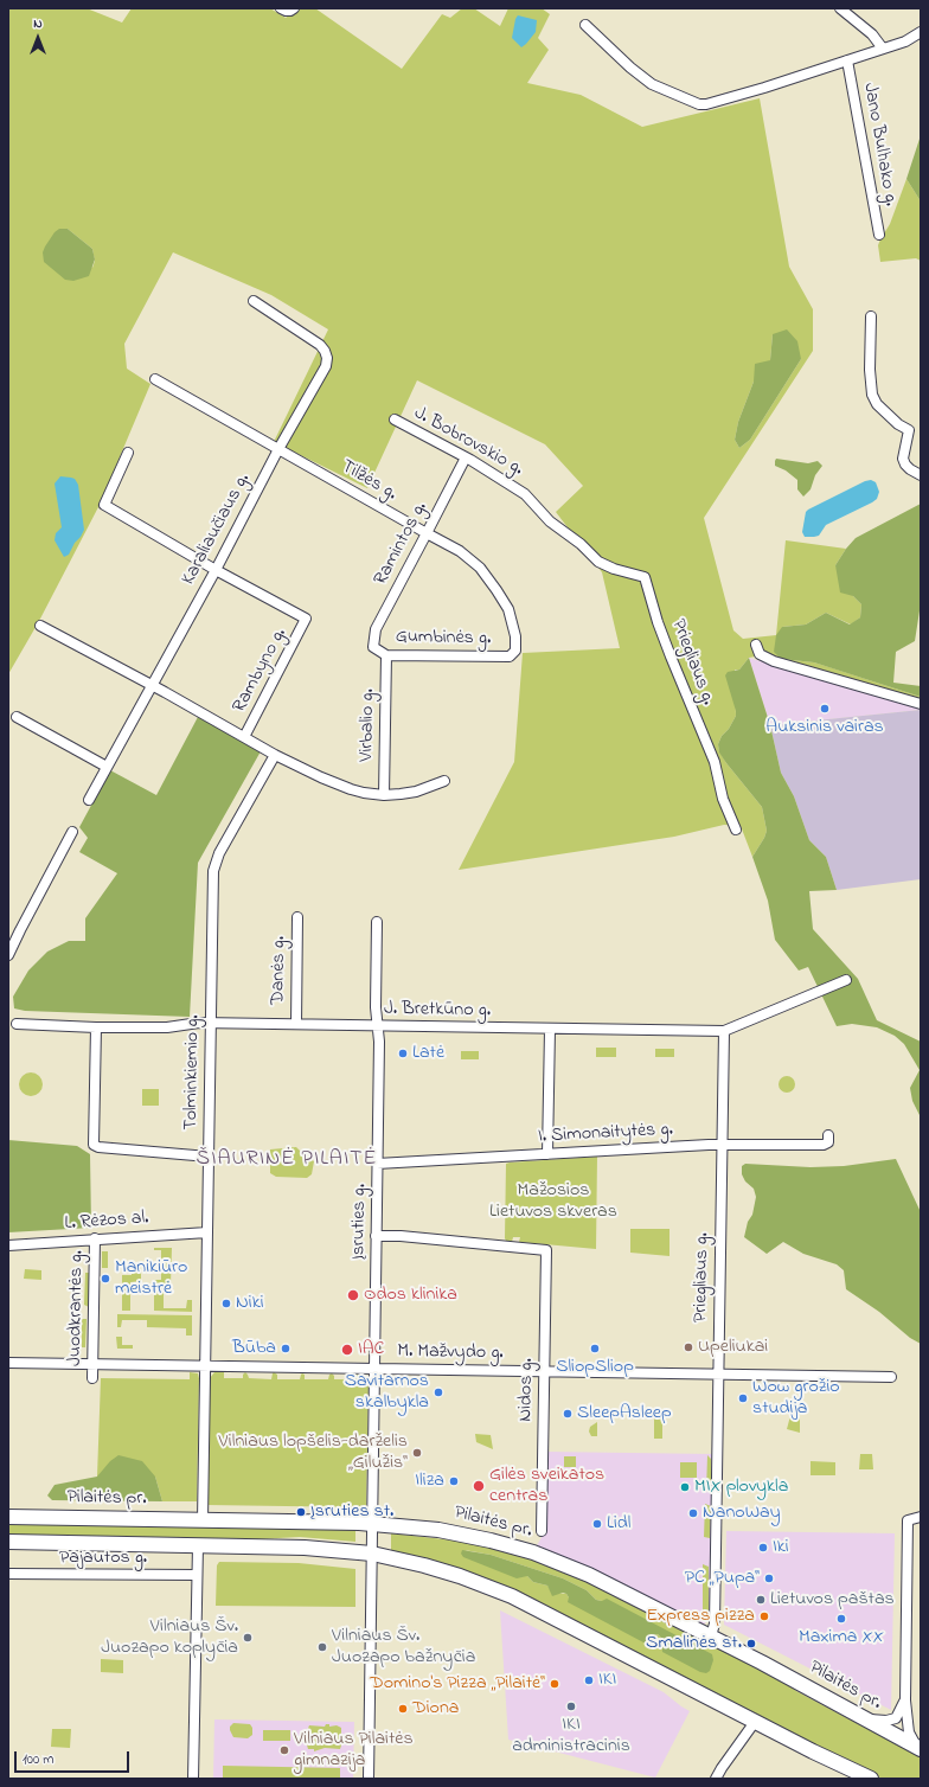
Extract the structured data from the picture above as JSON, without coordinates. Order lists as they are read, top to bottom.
{
  "streets": {
    "main road": ["Pilaitės pr."],
    "street": [
      "Jano Bulhako g.",
      "J. Bobrovskio g.",
      "Tilžės g.",
      "Karaliaučiaus g.",
      "Ramintos g.",
      "Gumbinės g.",
      "Priegliaus g.",
      "Rambyno g.",
      "Virbalio g.",
      "Danės g.",
      "J. Bretkūno g.",
      "Tolminkiemio g.",
      "I. Simonaitytės g.",
      "L. Rėzos al.",
      "Įsruties g.",
      "Juodkrantės g.",
      "M. Mažvydo g.",
      "Nidos g.",
      "Pajautos g."
    ]
  },
  "crossings": [
    ["J. Bobrovskio g.", "Ramintos g."],
    ["J. Bobrovskio g.", "Priegliaus g."],
    ["Tilžės g.", "Karaliaučiaus g."],
    ["Tilžės g.", "Ramintos g."],
    ["Tilžės g.", "Gumbinės g."],
    ["Karaliaučiaus g.", "Rambyno g."],
    ["Ramintos g.", "Gumbinės g."],
    ["Gumbinės g.", "Virbalio g."],
    ["Priegliaus g.", "J. Bretkūno g."],
    ["Priegliaus g.", "I. Simonaitytės g."],
    ["Priegliaus g.", "M. Mažvydo g."],
    ["Priegliaus g.", "Pilaitės pr."],
    ["Danės g.", "J. Bretkūno g."],
    ["J. Bretkūno g.", "Tolminkiemio g."],
    ["J. Bretkūno g.", "Įsruties g."],
    ["Tolminkiemio g.", "L. Rėzos al."],
    ["Tolminkiemio g.", "M. Mažvydo g."],
    ["Tolminkiemio g.", "Pilaitės pr."],
    ["I. Simonaitytės g.", "Įsruties g."],
    ["L. Rėzos al.", "Juodkrantės g."],
    ["Įsruties g.", "M. Mažvydo g."],
    ["Įsruties g.", "Nidos g."],
    ["Įsruties g.", "Pilaitės pr."],
    ["Juodkrantės g.", "M. Mažvydo g."],
    ["M. Mažvydo g.", "Nidos g."]
  ],
  "districts": ["ŠIAURINĖ PILAITĖ"],
  "parks": ["Mažosios Lietuvos skveras"],
  "places": [
    "Auksinis vairas",
    "Latė",
    "Manikiūro meistrė",
    "Odos klinika",
    "Niki",
    "Upeliukai",
    "Būba",
    "SliopSliop",
    "IAC",
    "Savitarnos skalbykla",
    "Wow grožio studija",
    "SleepAsleep",
    "Vilniaus lopšelis-darželis „Gilužis“",
    "Iliza",
    "Gilės sveikatos centras",
    "MIX plovykla",
    "Įsruties st.",
    "NanoWay",
    "Lidl",
    "Iki",
    "PC „Pupa“",
    "Lietuvos paštas",
    "Express pizza",
    "Maxima XX",
    "Vilniaus Šv. Juozapo koplyčia",
    "Smalinės st.",
    "Vilniaus Šv. Juozapo bažnyčia",
    "IKI",
    "Domino's Pizza „Pilaitė“",
    "IKI administracinis",
    "Diona",
    "Vilniaus Pilaitės gimnazija"
  ],
  "scale_bar": "100 m",
  "north": "top"
}
